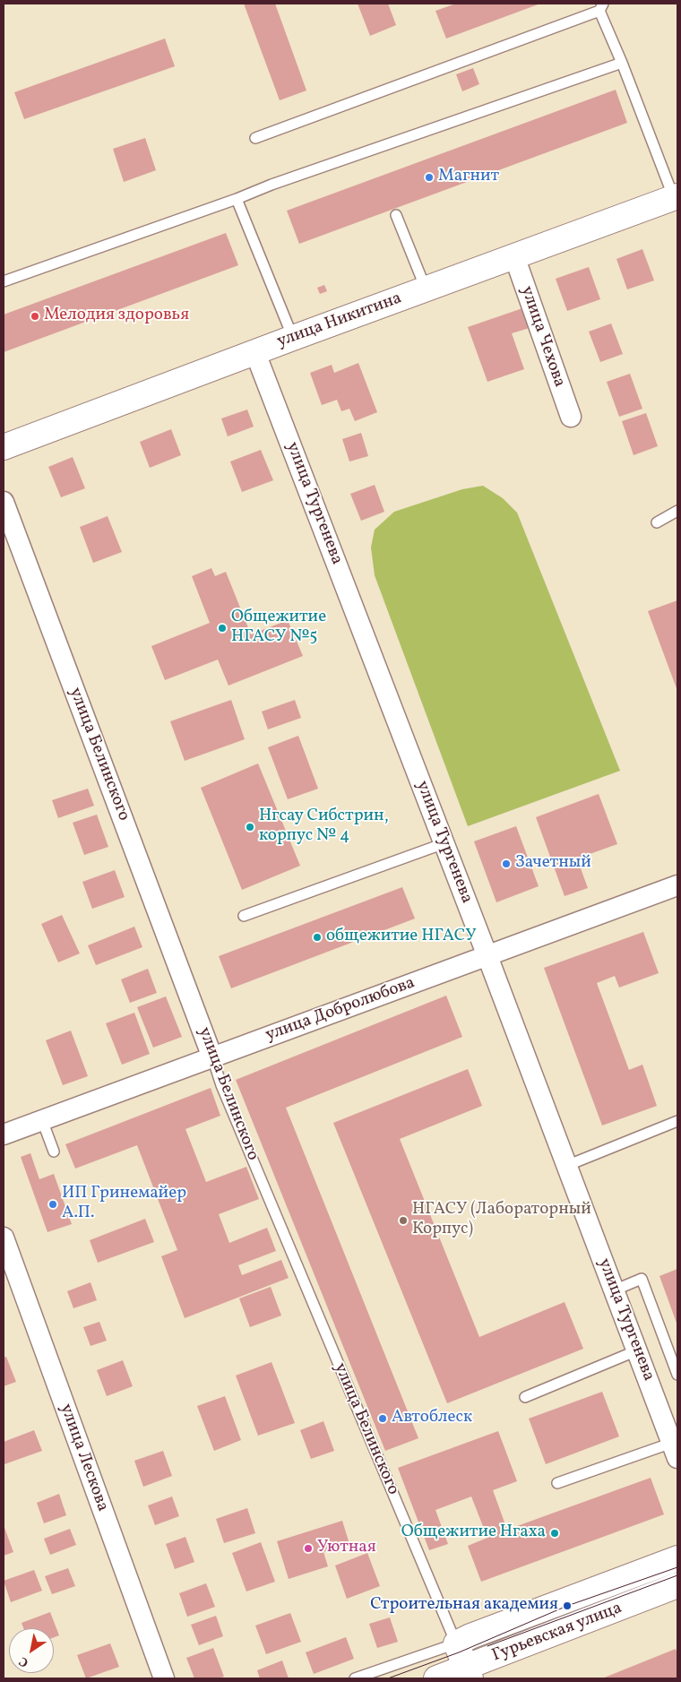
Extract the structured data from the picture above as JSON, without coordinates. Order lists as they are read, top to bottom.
{
  "streets": {
    "main road": ["улица Никитина", "улица Белинского", "Гурьевская улица"],
    "street": [
      "улица Чехова",
      "улица Тургенева",
      "улица Добролюбова",
      "улица Лескова"
    ]
  },
  "crossings": [
    ["улица Никитина", "улица Чехова"],
    ["улица Никитина", "улица Тургенева"],
    ["улица Тургенева", "улица Добролюбова"],
    ["улица Белинского", "улица Добролюбова"],
    ["улица Белинского", "Гурьевская улица"]
  ],
  "places": [
    "Магнит",
    "Мелодия здоровья",
    "Общежитие НГАСУ №5",
    "Нгсау Сибстрин, корпус № 4",
    "Зачетный",
    "общежитие НГАСУ",
    "ИП Гринемайер А.П.",
    "НГАСУ (Лабораторный Корпус)",
    "Автоблеск",
    "Общежитие Нгаха",
    "Уютная",
    "Строительная академия"
  ],
  "north": "bottom left"
}
